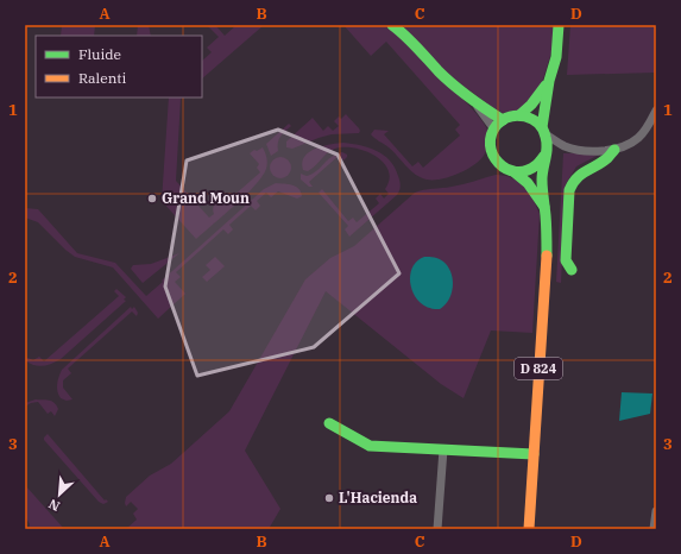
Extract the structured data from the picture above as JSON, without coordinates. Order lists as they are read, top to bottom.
{
  "streets": {
    "main road": ["D 824"]
  },
  "places": ["Grand Moun", "L'Hacienda"],
  "legend": ["Fluide", "Ralenti"],
  "north": "bottom left",
  "grid": {
    "columns": [
      "A",
      "B",
      "C",
      "D"
    ],
    "rows": ["1", "2", "3"]
  }
}
